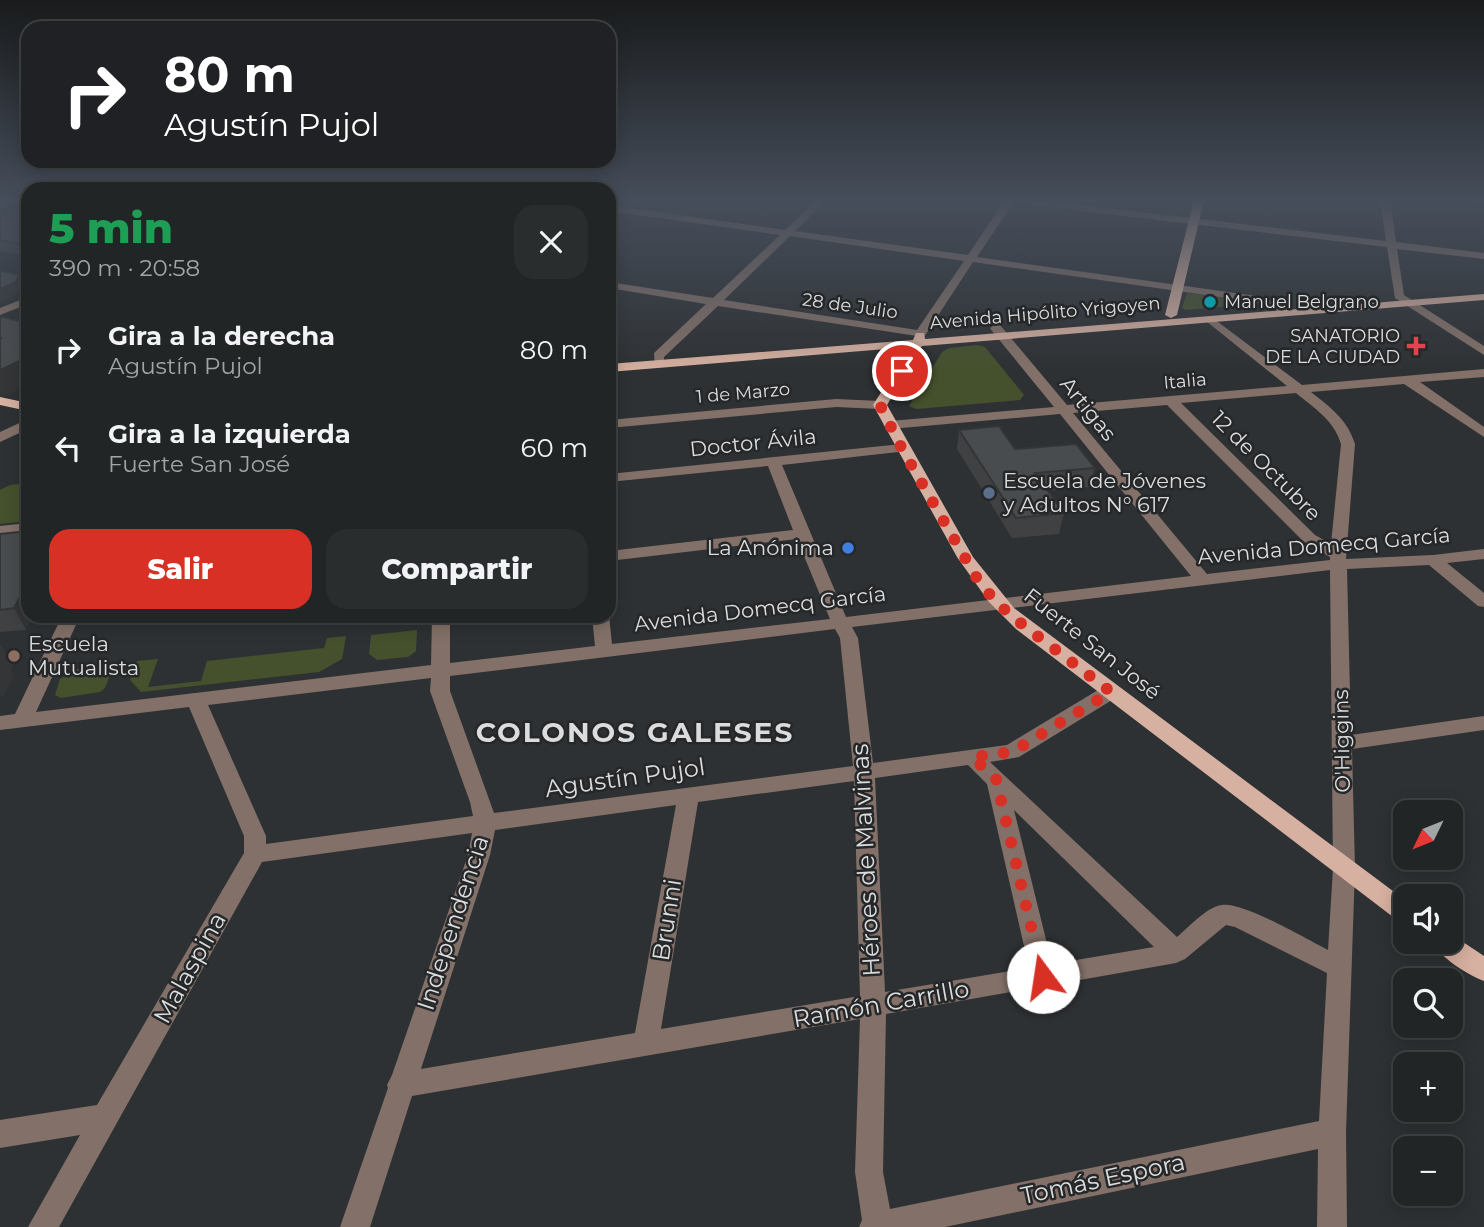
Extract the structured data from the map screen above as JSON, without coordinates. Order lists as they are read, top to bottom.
{
  "streets": {
    "main road": ["Avenida Hipólito Yrigoyen", "Fuerte San José"],
    "street": [
      "28 de Julio",
      "Italia",
      "1 de Marzo",
      "Artigas",
      "Doctor Ávila",
      "12 de Octubre",
      "Avenida Domecq García",
      "O'Higgins",
      "Agustín Pujol",
      "Héroes de Malvinas",
      "Brunni",
      "Independencia",
      "Malaspina",
      "Ramón Carrillo",
      "Tomás Espora"
    ]
  },
  "crossings": [
    ["28 de Julio", "Avenida Hipólito Yrigoyen"],
    ["Avenida Hipólito Yrigoyen", "Artigas"],
    ["Avenida Hipólito Yrigoyen", "O'Higgins"],
    ["Italia", "Artigas"],
    ["Italia", "12 de Octubre"],
    ["Italia", "Fuerte San José"],
    ["Italia", "O'Higgins"],
    ["1 de Marzo", "Fuerte San José"],
    ["Artigas", "Avenida Domecq García"],
    ["Doctor Ávila", "Fuerte San José"],
    ["Doctor Ávila", "Héroes de Malvinas"],
    ["12 de Octubre", "Avenida Domecq García"],
    ["12 de Octubre", "O'Higgins"],
    ["Avenida Domecq García", "Fuerte San José"],
    ["Avenida Domecq García", "O'Higgins"],
    ["Avenida Domecq García", "Héroes de Malvinas"],
    ["Avenida Domecq García", "Independencia"],
    ["Fuerte San José", "O'Higgins"],
    ["Fuerte San José", "Agustín Pujol"],
    ["O'Higgins", "Ramón Carrillo"],
    ["O'Higgins", "Tomás Espora"],
    ["Agustín Pujol", "Héroes de Malvinas"],
    ["Agustín Pujol", "Brunni"],
    ["Agustín Pujol", "Independencia"],
    ["Agustín Pujol", "Malaspina"],
    ["Héroes de Malvinas", "Ramón Carrillo"],
    ["Héroes de Malvinas", "Tomás Espora"],
    ["Brunni", "Ramón Carrillo"],
    ["Independencia", "Ramón Carrillo"]
  ],
  "districts": ["COLONOS GALESES"],
  "places": {
    "other": [
      "Manuel Belgrano",
      "Escuela de Jóvenes y Adultos N° 617",
      "La Anónima",
      "Escuela Mutualista"
    ],
    "health": ["SANATORIO DE LA CIUDAD"]
  },
  "north": "bottom left",
  "page": {
    "turn": ["80 m", "Agustín Pujol"],
    "heading": ["5 min", "390 m · 20:58"],
    "list": [
      {
        "name": "Gira a la derecha",
        "note": "Agustín Pujol",
        "value": "80 m"
      },
      {
        "name": "Gira a la izquierda",
        "note": "Fuerte San José",
        "value": "60 m"
      }
    ],
    "buttons": ["Salir", "Compartir"],
    "map_buttons": ["+", "−"]
  }
}
